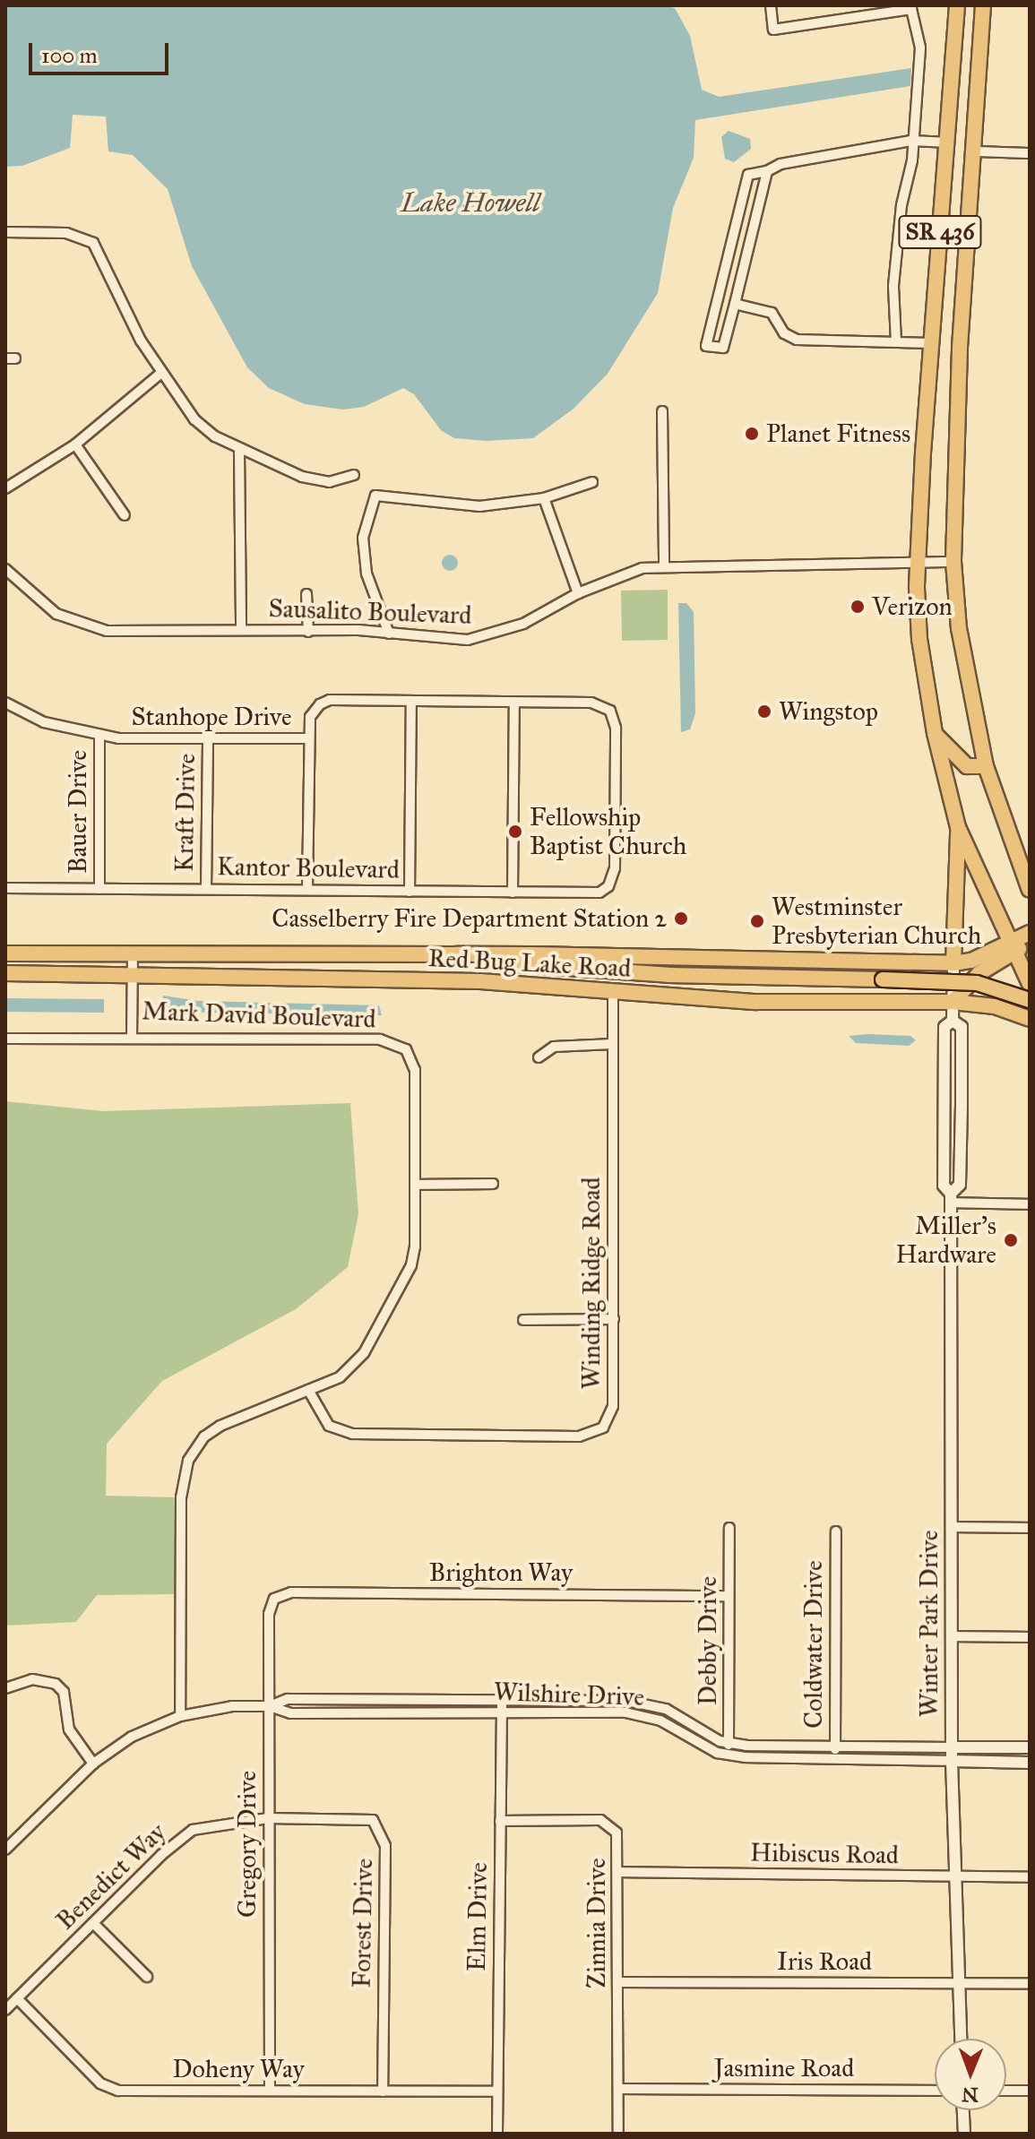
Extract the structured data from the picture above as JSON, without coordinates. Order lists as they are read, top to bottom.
{
  "streets": {
    "main road": ["SR 436", "Red Bug Lake Road", "Winter Park Drive"],
    "street": [
      "Sausalito Boulevard",
      "Stanhope Drive",
      "Bauer Drive",
      "Kraft Drive",
      "Kantor Boulevard",
      "Mark David Boulevard",
      "Winding Ridge Road",
      "Brighton Way",
      "Debby Drive",
      "Coldwater Drive",
      "Wilshire Drive",
      "Gregory Drive",
      "Hibiscus Road",
      "Benedict Way",
      "Elm Drive",
      "Forest Drive",
      "Zinnia Drive",
      "Iris Road",
      "Jasmine Road",
      "Doheny Way"
    ]
  },
  "crossings": [
    ["SR 436", "Sausalito Boulevard"],
    ["SR 436", "Red Bug Lake Road"],
    ["SR 436", "Winter Park Drive"],
    ["Stanhope Drive", "Bauer Drive"],
    ["Stanhope Drive", "Kraft Drive"],
    ["Stanhope Drive", "Kantor Boulevard"],
    ["Bauer Drive", "Kantor Boulevard"],
    ["Kraft Drive", "Kantor Boulevard"],
    ["Red Bug Lake Road", "Mark David Boulevard"],
    ["Red Bug Lake Road", "Winding Ridge Road"],
    ["Red Bug Lake Road", "Winter Park Drive"],
    ["Mark David Boulevard", "Winding Ridge Road"],
    ["Mark David Boulevard", "Wilshire Drive"],
    ["Brighton Way", "Debby Drive"],
    ["Brighton Way", "Gregory Drive"],
    ["Winter Park Drive", "Wilshire Drive"],
    ["Winter Park Drive", "Hibiscus Road"],
    ["Winter Park Drive", "Iris Road"],
    ["Debby Drive", "Wilshire Drive"],
    ["Coldwater Drive", "Wilshire Drive"],
    ["Wilshire Drive", "Gregory Drive"],
    ["Wilshire Drive", "Elm Drive"],
    ["Gregory Drive", "Benedict Way"],
    ["Gregory Drive", "Forest Drive"],
    ["Gregory Drive", "Doheny Way"],
    ["Hibiscus Road", "Zinnia Drive"],
    ["Benedict Way", "Forest Drive"],
    ["Benedict Way", "Doheny Way"],
    ["Elm Drive", "Zinnia Drive"],
    ["Elm Drive", "Doheny Way"],
    ["Forest Drive", "Doheny Way"],
    ["Zinnia Drive", "Iris Road"],
    ["Zinnia Drive", "Jasmine Road"]
  ],
  "water": ["Lake Howell"],
  "places": [
    "Planet Fitness",
    "Verizon",
    "Wingstop",
    "Fellowship Baptist Church",
    "Casselberry Fire Department Station 2",
    "Westminster Presbyterian Church",
    "Miller's Hardware"
  ],
  "scale_bar": "100 m",
  "north": "bottom"
}
